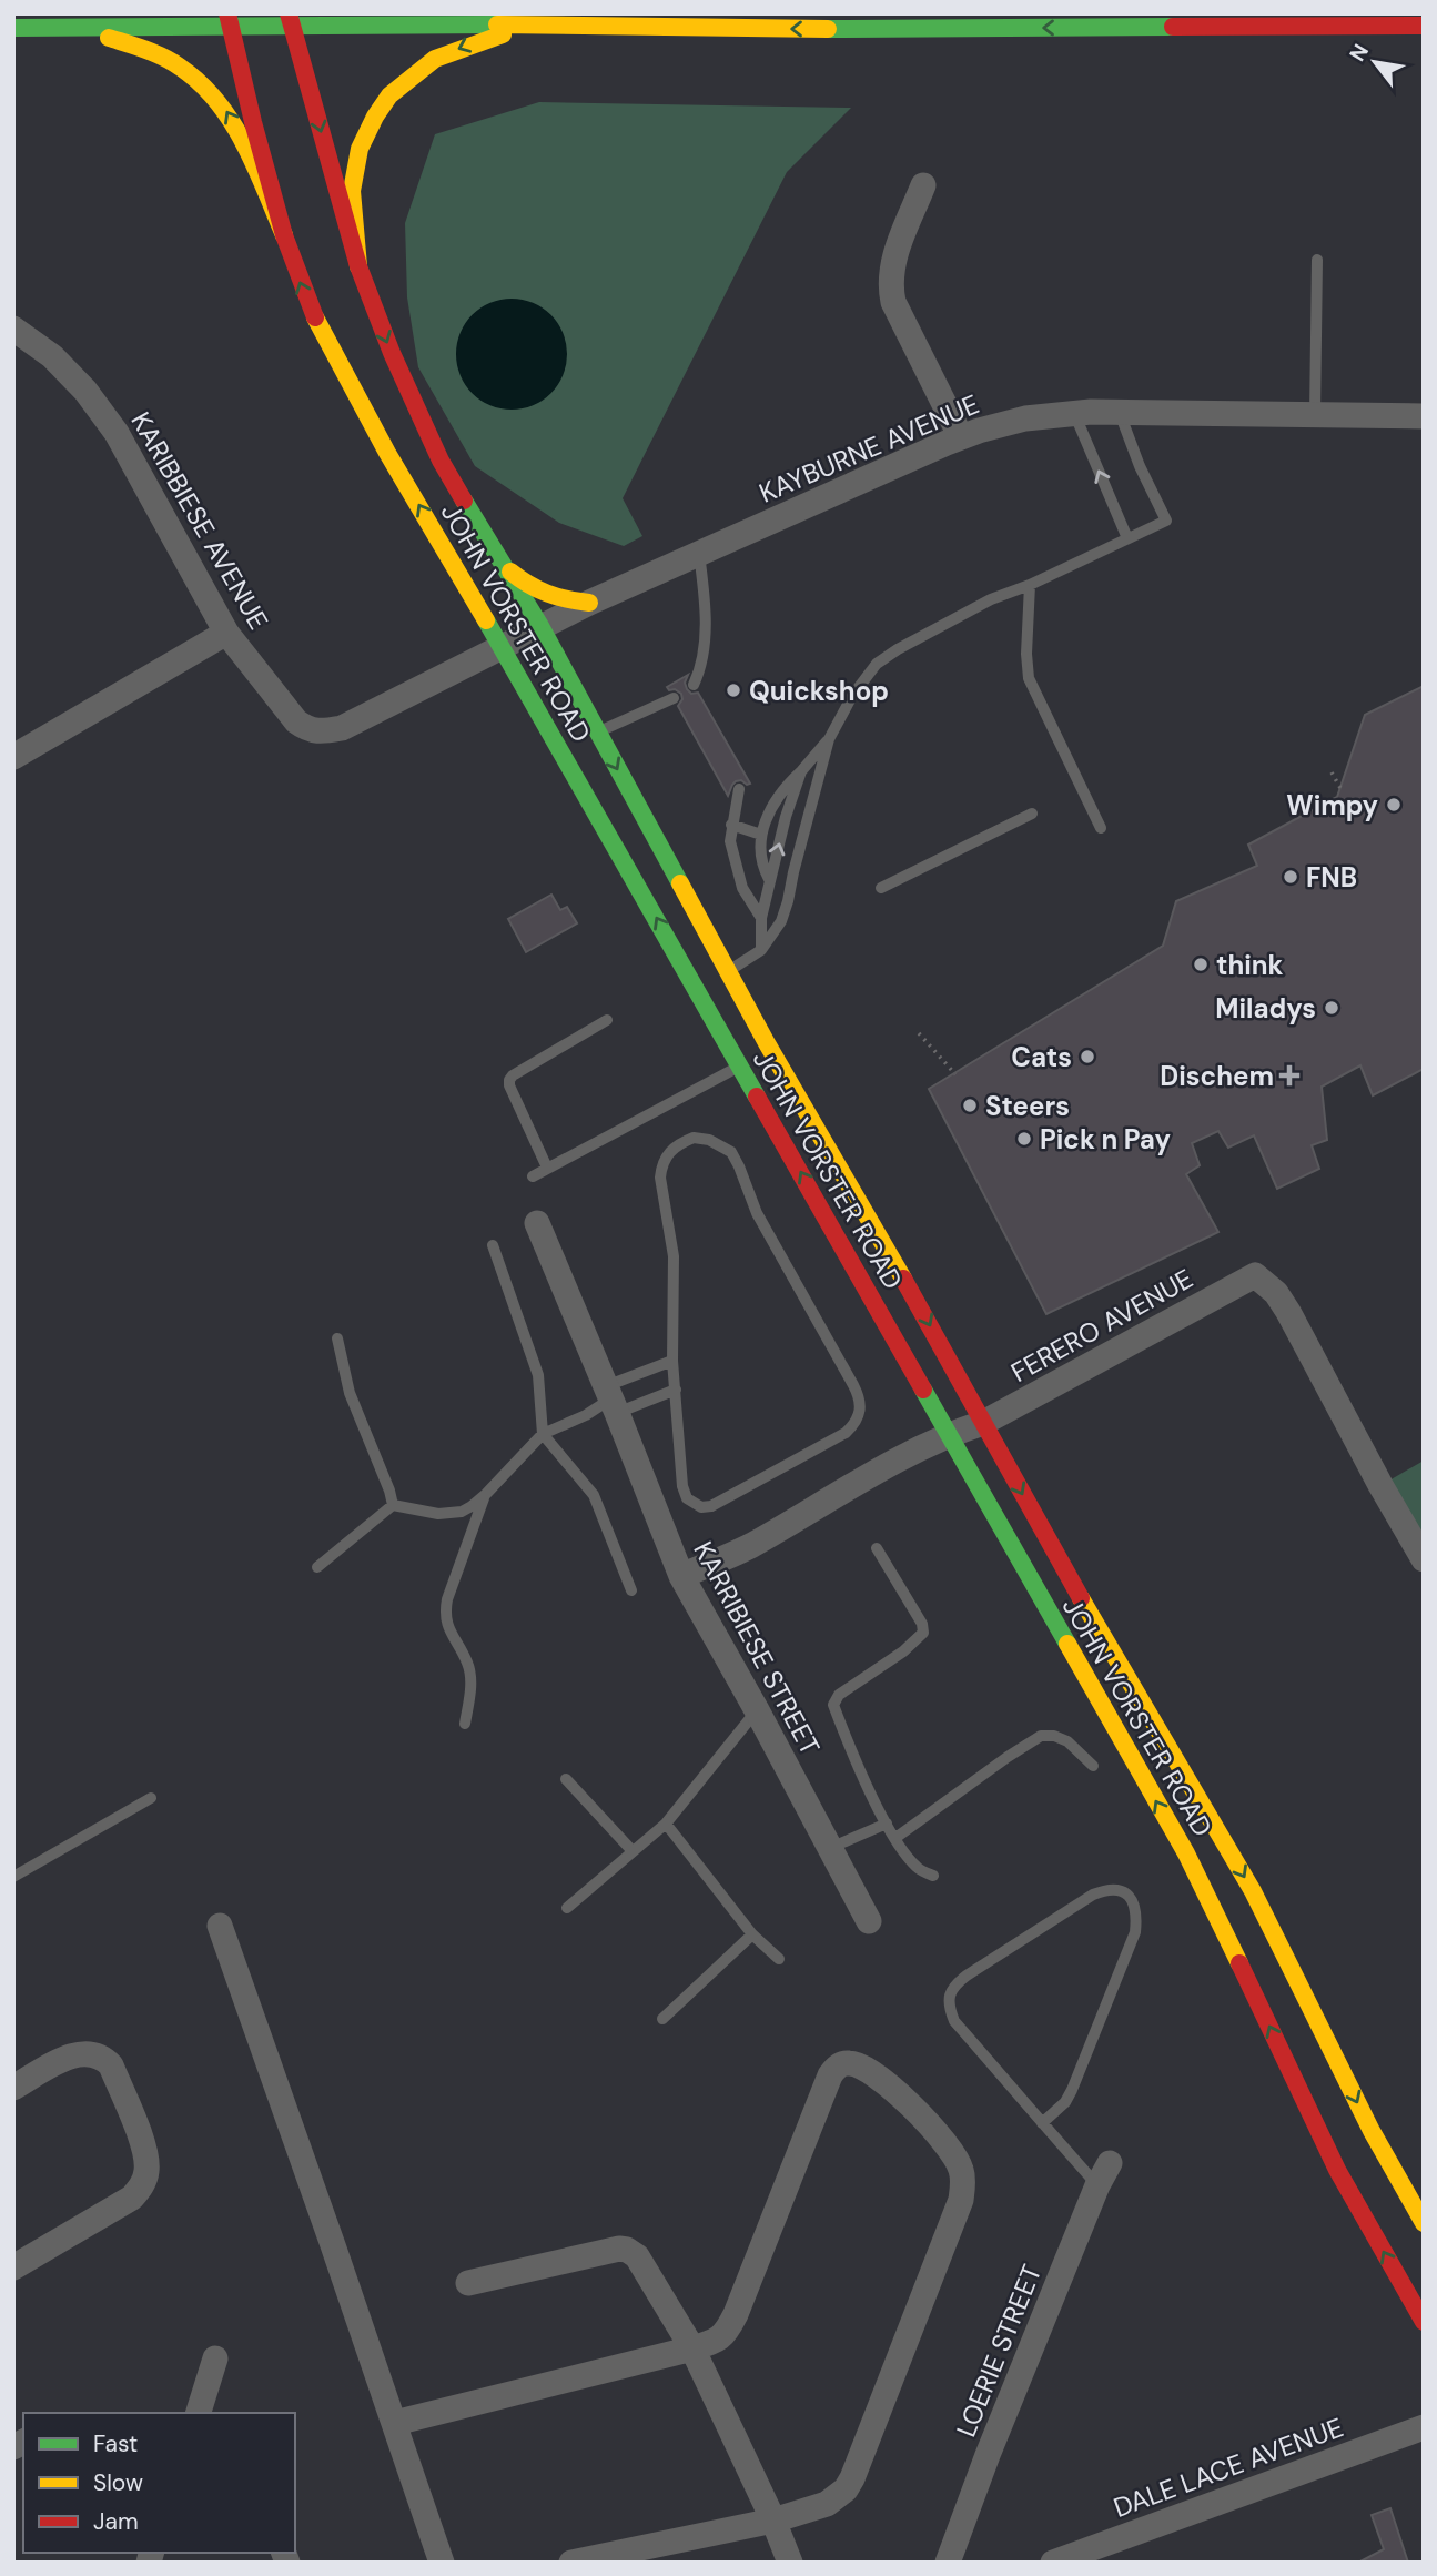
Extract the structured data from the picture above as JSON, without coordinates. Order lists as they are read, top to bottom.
{
  "streets": {
    "main road": ["JOHN VORSTER ROAD"],
    "street": [
      "KAYBURNE AVENUE",
      "KARIBBIESE AVENUE",
      "FERERO AVENUE",
      "KARRIBIESE STREET",
      "LOERIE STREET",
      "DALE LACE AVENUE"
    ]
  },
  "crossings": [
    ["KAYBURNE AVENUE", "KARIBBIESE AVENUE"],
    ["KAYBURNE AVENUE", "JOHN VORSTER ROAD"],
    ["KARIBBIESE AVENUE", "JOHN VORSTER ROAD"],
    ["JOHN VORSTER ROAD", "FERERO AVENUE"],
    ["FERERO AVENUE", "KARRIBIESE STREET"]
  ],
  "places": {
    "other": [
      "Quickshop",
      "Wimpy",
      "FNB",
      "think",
      "Miladys",
      "Cats",
      "Steers",
      "Pick n Pay"
    ],
    "health": ["Dischem"]
  },
  "legend": ["Fast", "Slow", "Jam"],
  "north": "top left"
}
